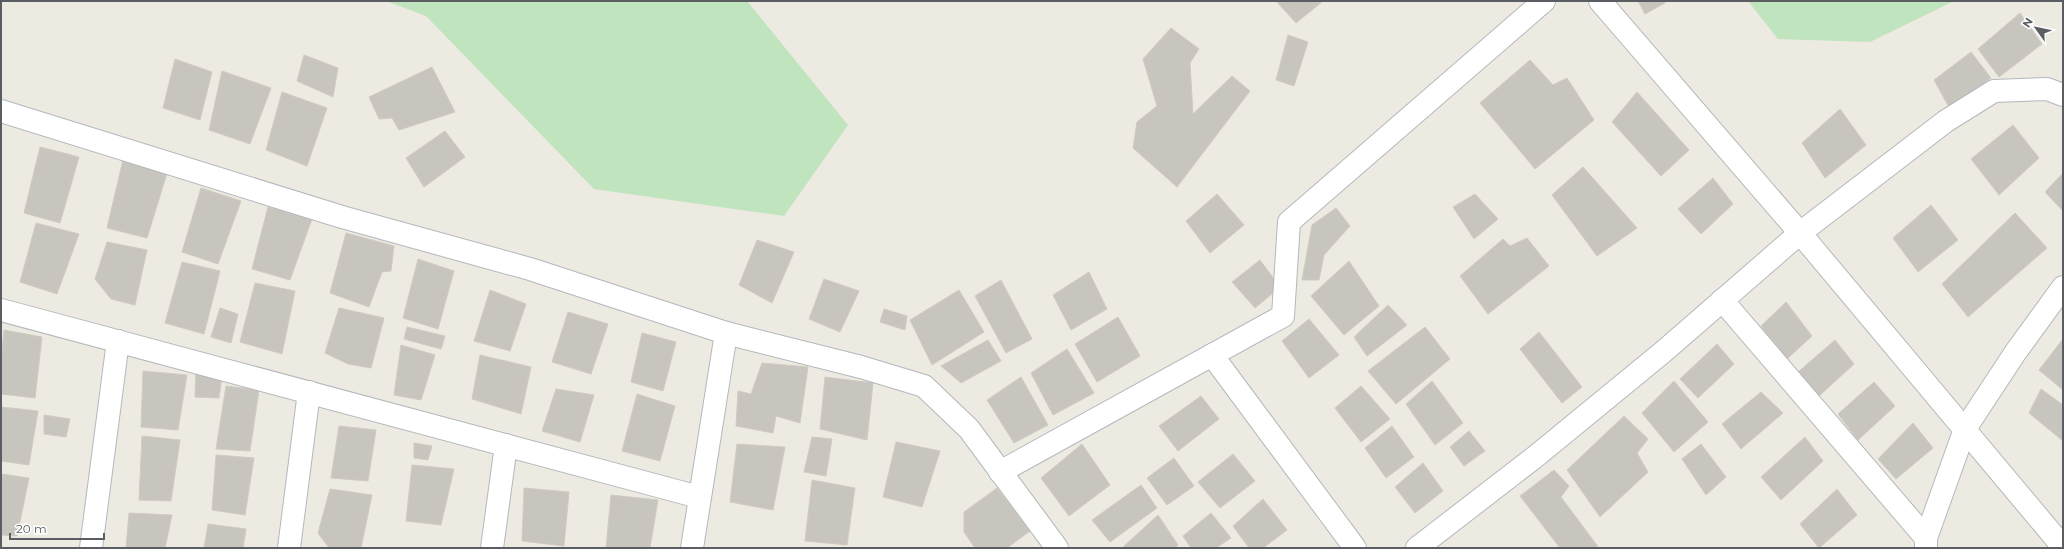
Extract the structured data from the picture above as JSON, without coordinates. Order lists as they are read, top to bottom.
{
  "scale_bar": "20 m",
  "north": "top left"
}
